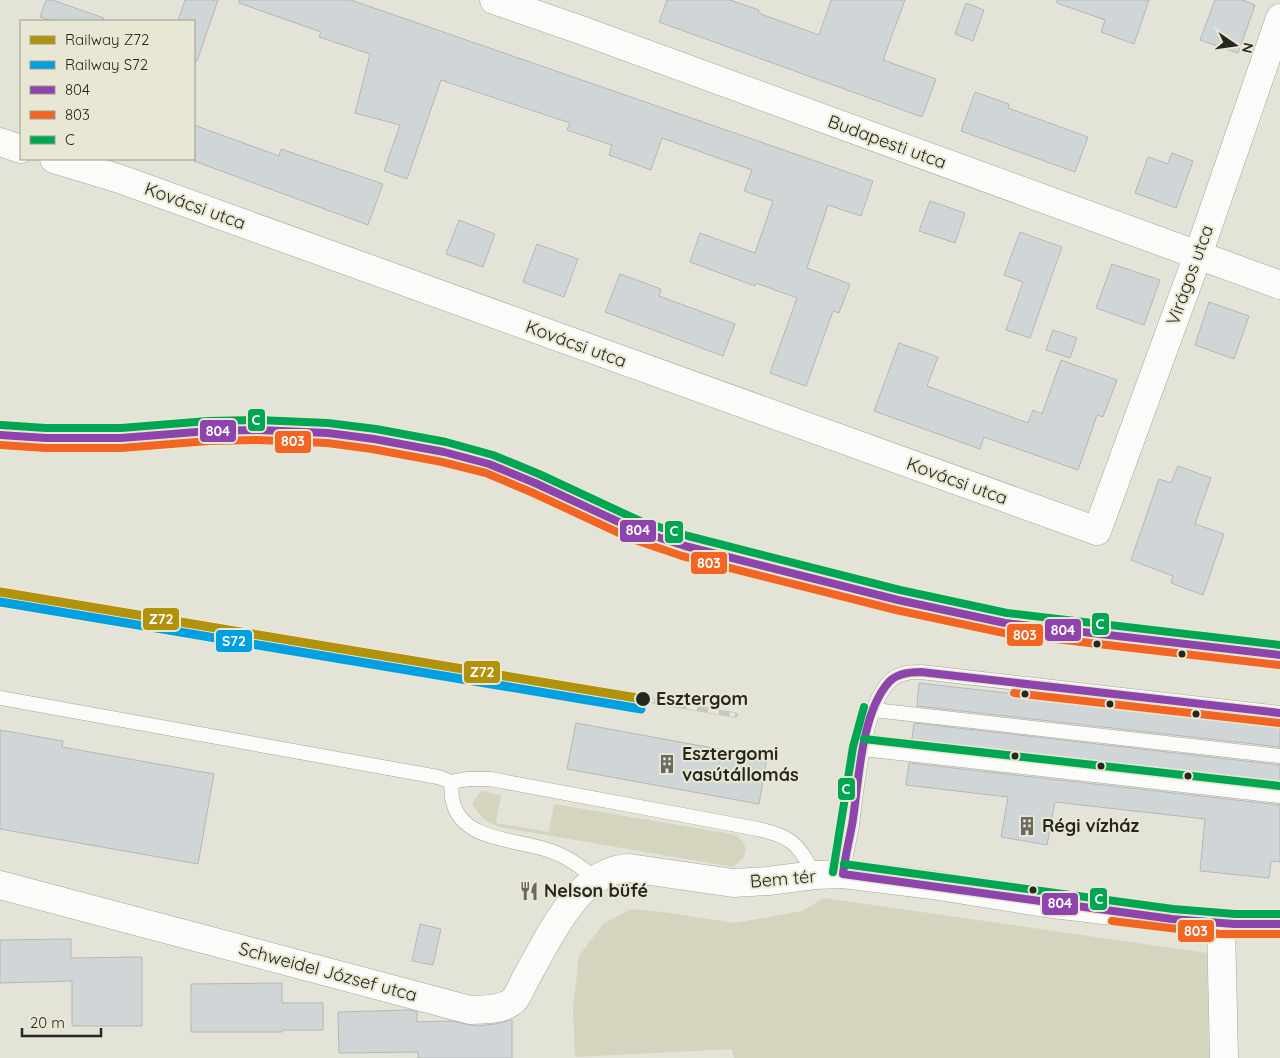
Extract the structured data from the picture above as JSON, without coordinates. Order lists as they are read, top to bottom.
{
  "streets": {
    "street": [
      "Budapesti utca",
      "Kovácsi utca",
      "Virágos utca",
      "Bem tér",
      "Schweidel József utca"
    ]
  },
  "crossings": [
    ["Budapesti utca", "Virágos utca"],
    ["Kovácsi utca", "Virágos utca"],
    ["Bem tér", "Schweidel József utca"]
  ],
  "places": {
    "other": ["Esztergom"],
    "building": ["Esztergomi vasútállomás", "Régi vízház"],
    "restaurant": ["Nelson büfé"]
  },
  "lines": [
    "transit line C",
    "transit line 804",
    "transit line 803",
    "rail line Z72",
    "rail line S72"
  ],
  "legend": [
    "Railway Z72",
    "Railway S72",
    "804",
    "803",
    "C"
  ],
  "scale_bar": "20 m",
  "north": "right"
}
